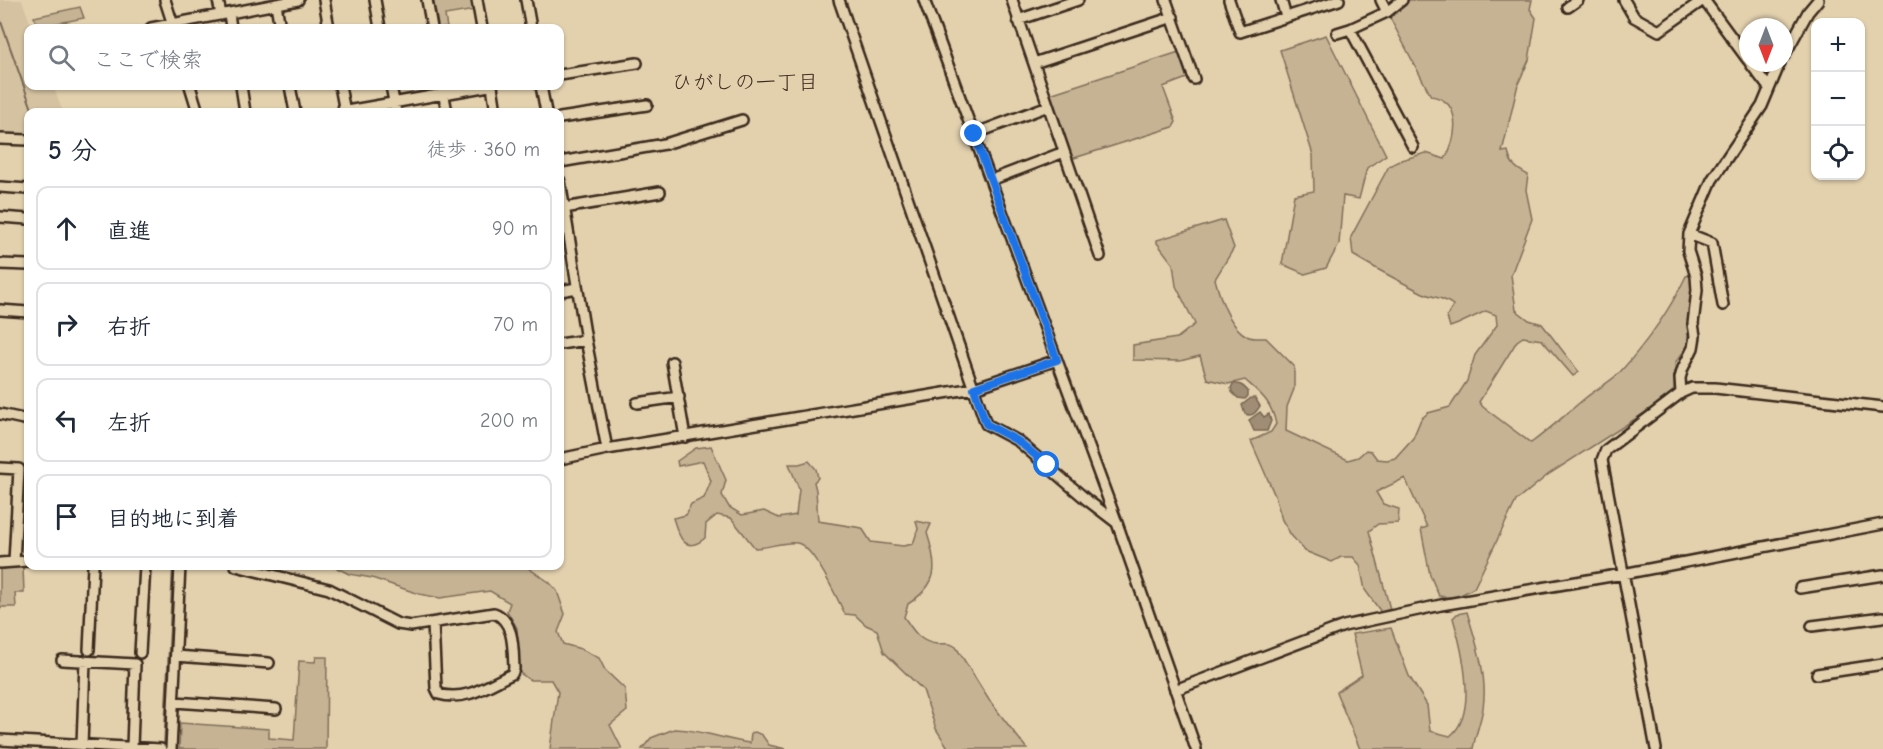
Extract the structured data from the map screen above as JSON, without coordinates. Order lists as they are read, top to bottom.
{
  "districts": ["ひがしの一丁目"],
  "north": "bottom",
  "page": {
    "map_buttons": ["+", "−"],
    "search": "ここで検索",
    "heading": ["5 分", "徒歩 · 360 m"],
    "list": [
      ["直進", "90 m"],
      ["右折", "70 m"],
      ["左折", "200 m"],
      "目的地に到着"
    ]
  }
}
